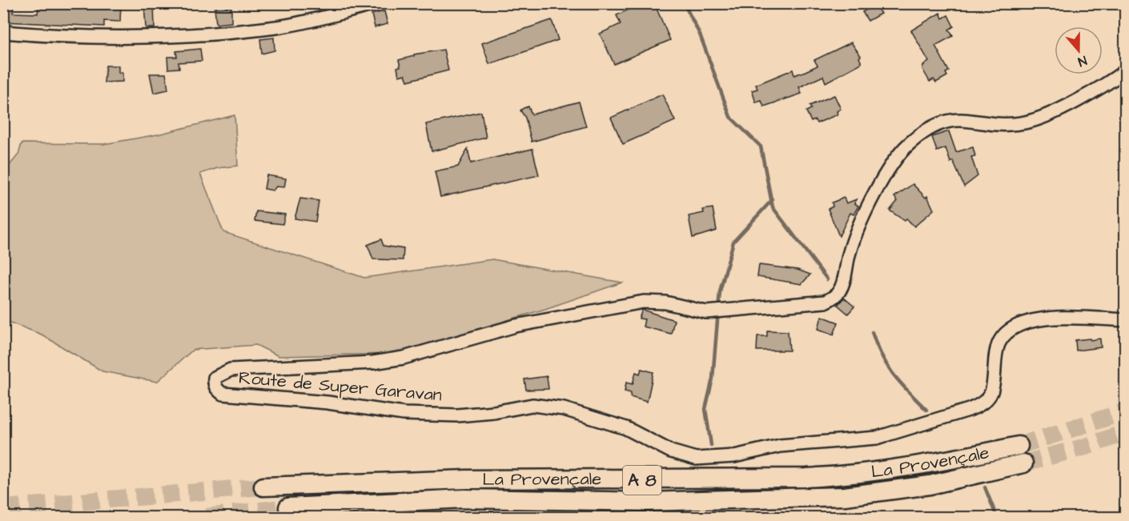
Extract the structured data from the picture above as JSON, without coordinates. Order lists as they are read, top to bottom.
{
  "streets": {
    "highway": ["La Provençale", "A 8"],
    "street": ["Route de Super Garavan"]
  },
  "north": "bottom"
}
